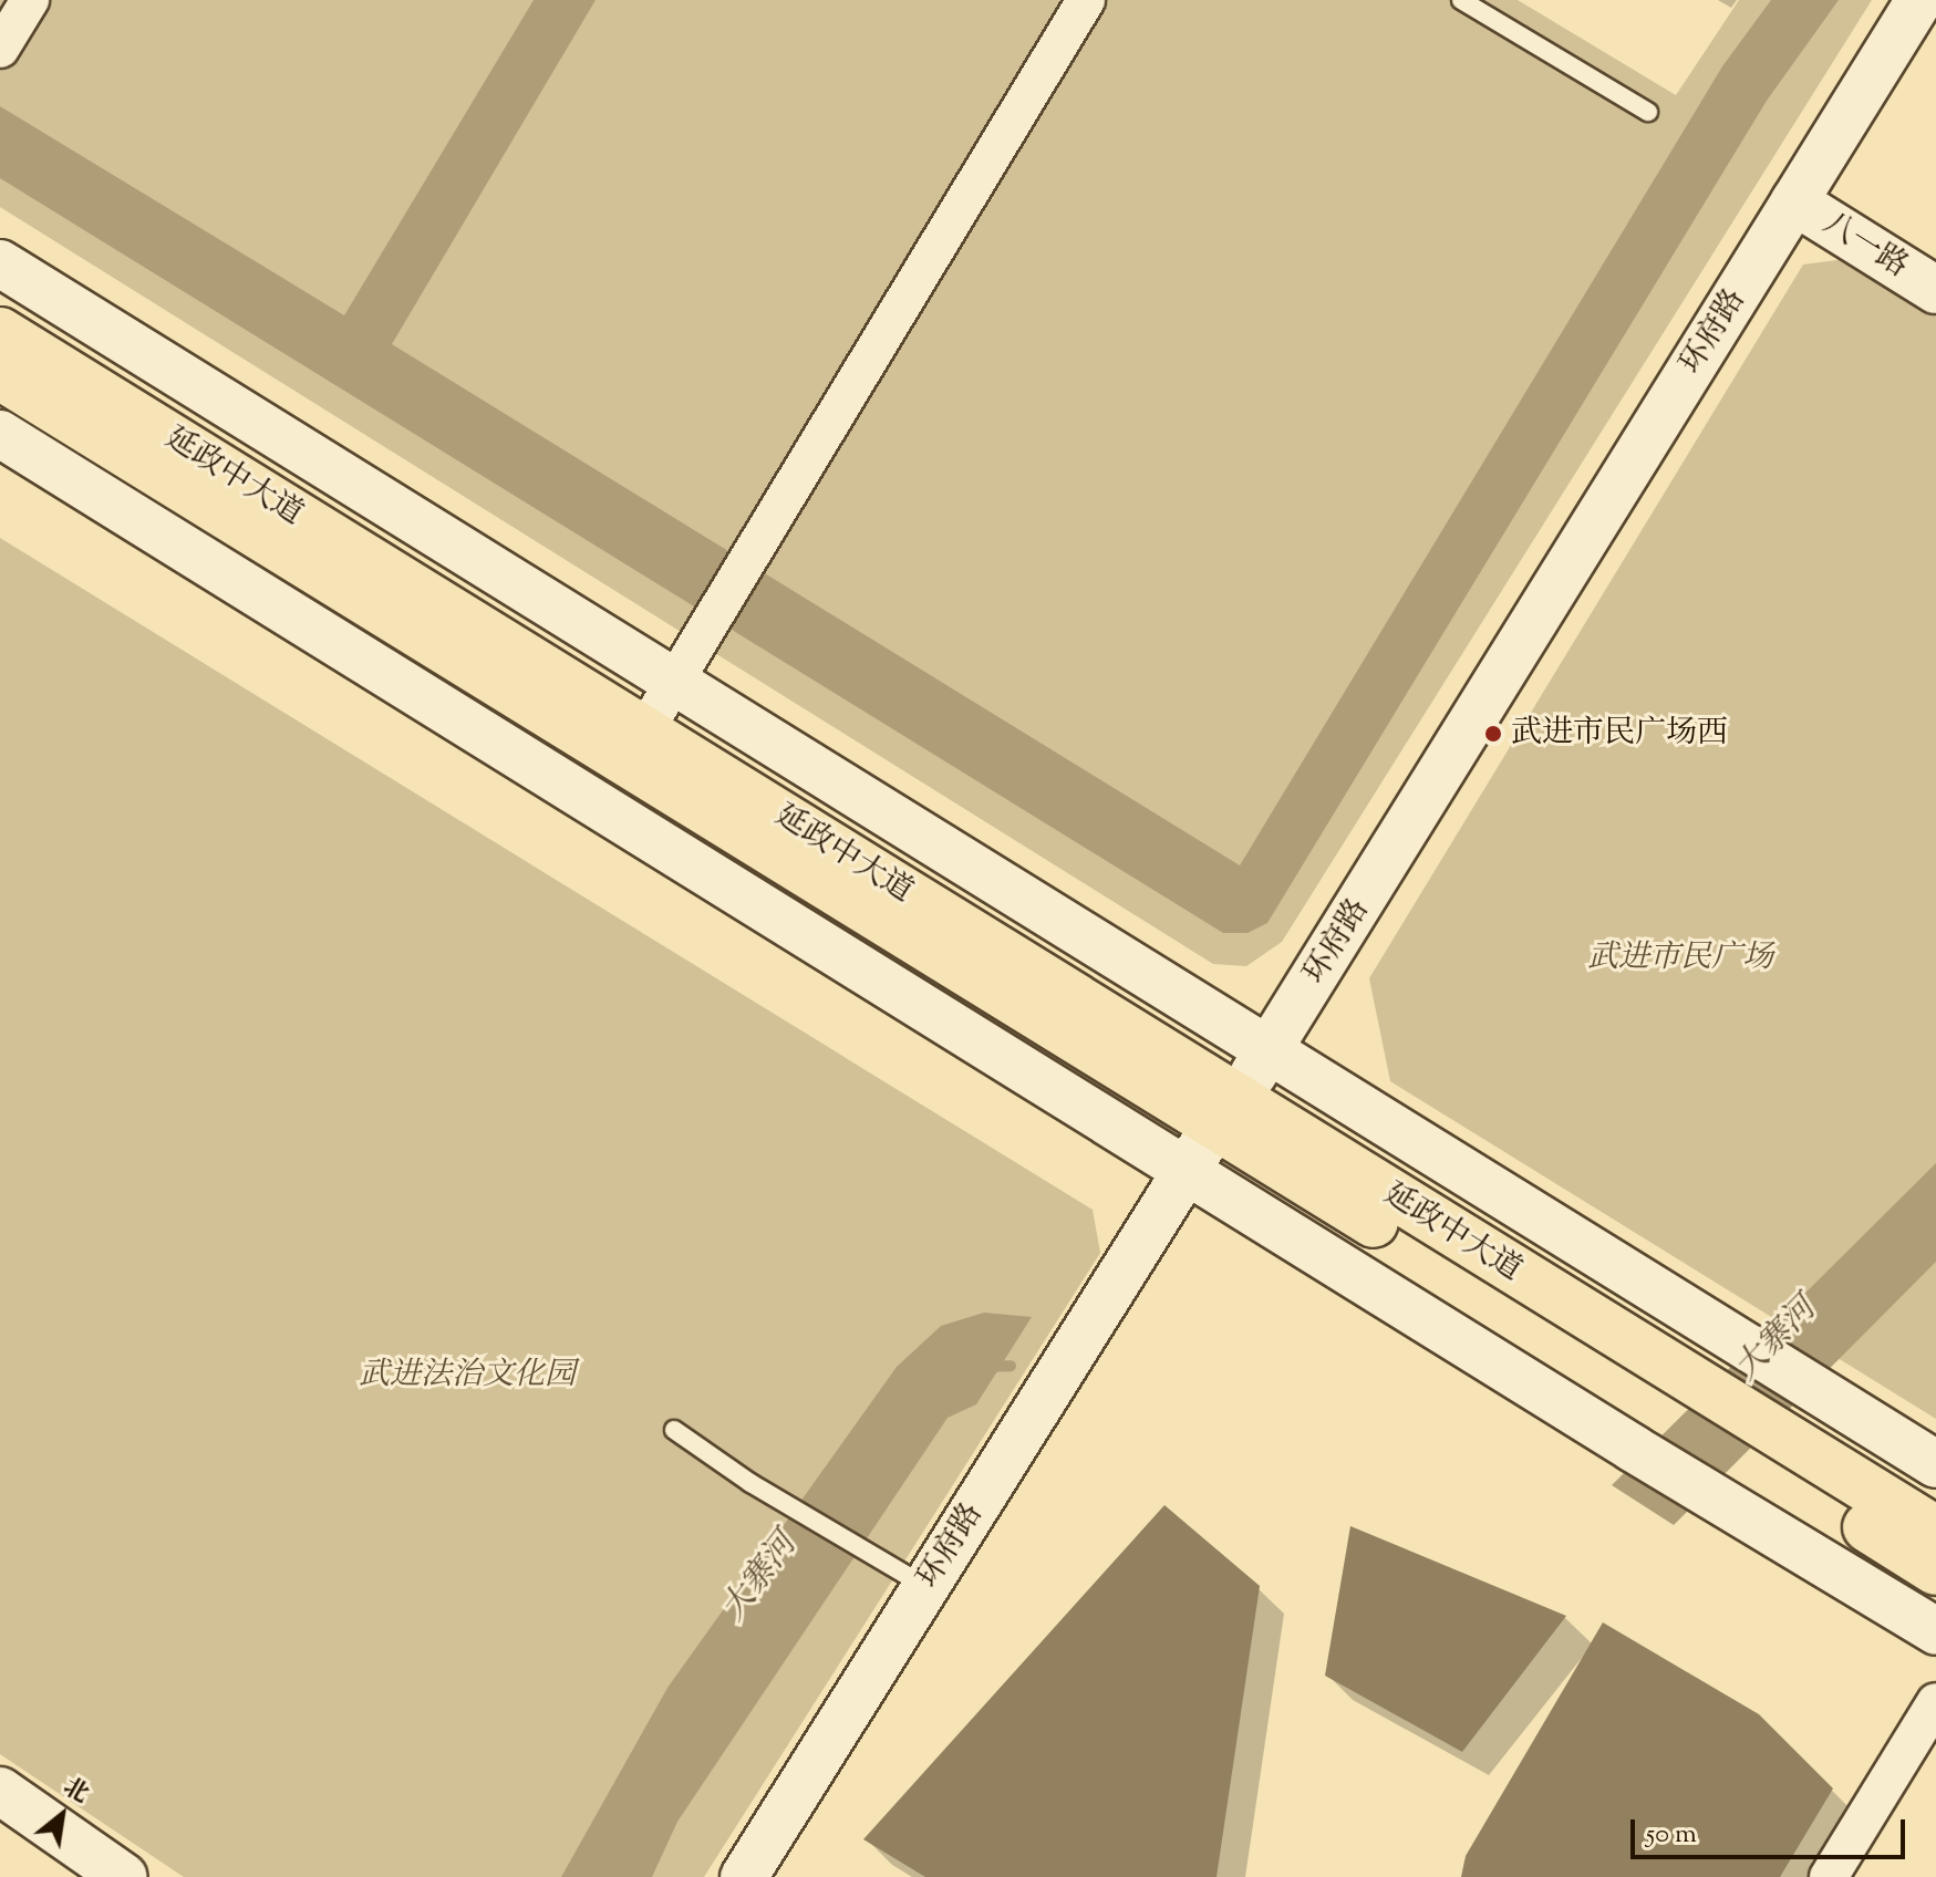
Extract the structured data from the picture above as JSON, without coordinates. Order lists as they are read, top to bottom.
{
  "streets": {
    "main road": ["延政中大道"],
    "street": ["八一路", "环府路"]
  },
  "crossings": [
    ["八一路", "环府路"],
    ["环府路", "延政中大道"]
  ],
  "water": ["大寨河"],
  "parks": ["武进市民广场", "武进法治文化园"],
  "places": ["武进市民广场西"],
  "scale_bar": "50 m",
  "north": "top right"
}
